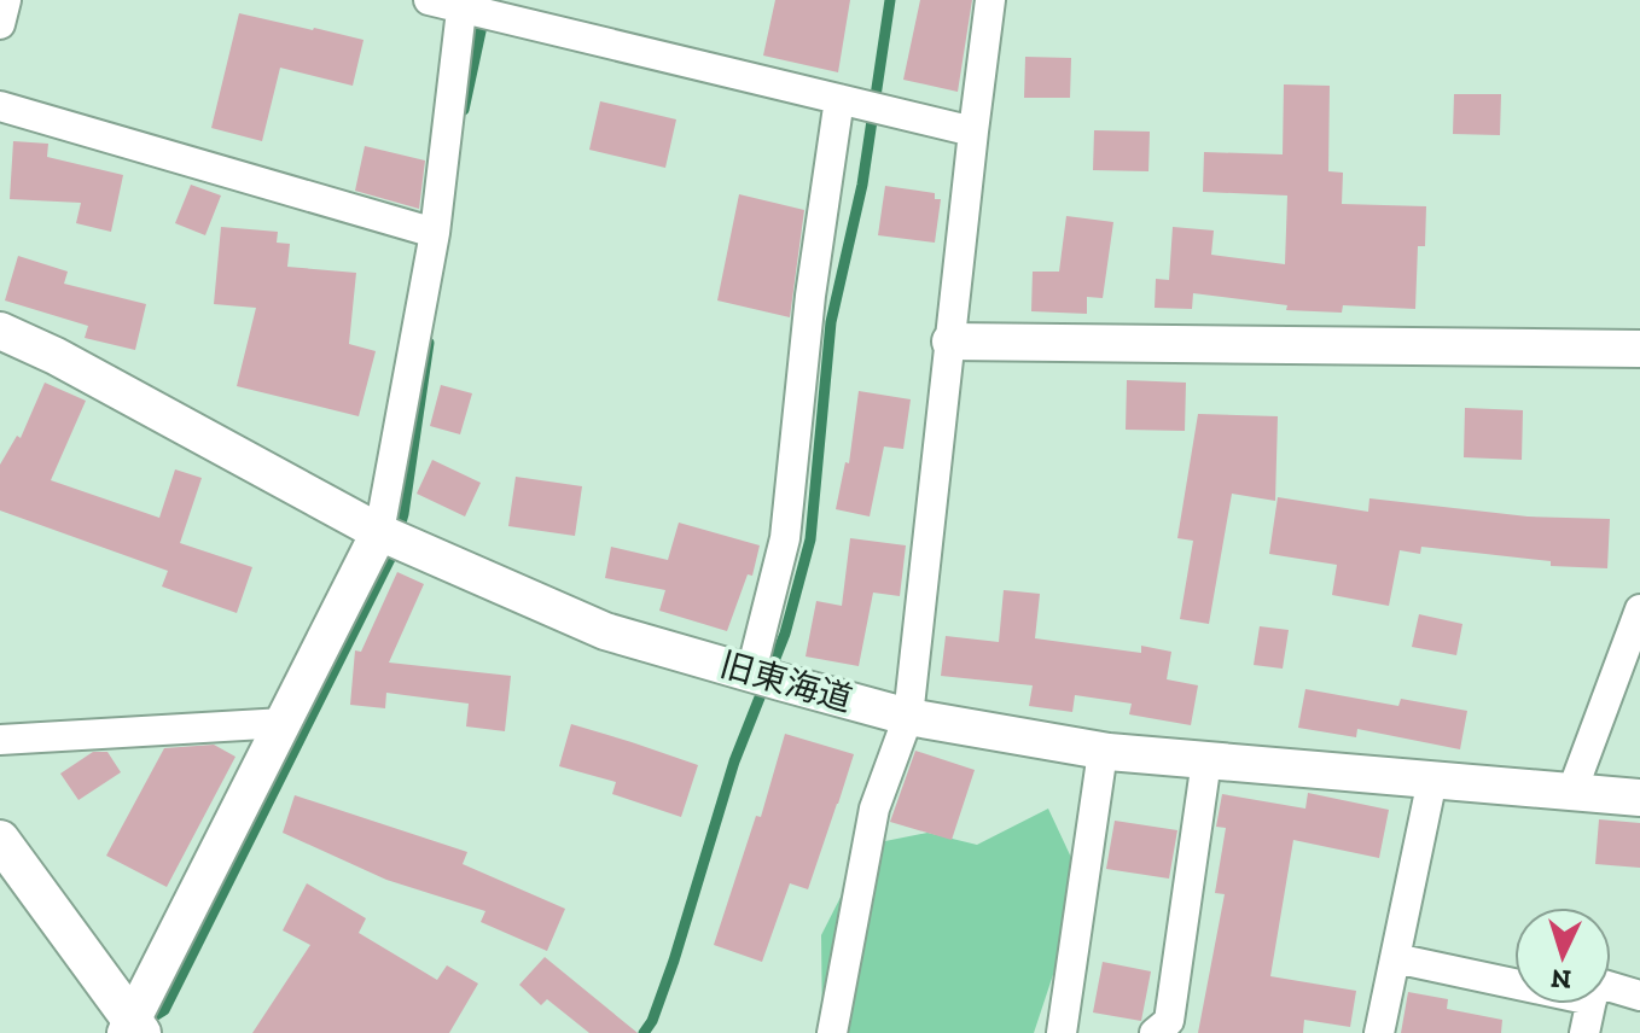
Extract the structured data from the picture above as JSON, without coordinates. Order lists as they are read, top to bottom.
{
  "streets": {
    "street": ["旧東海道"]
  },
  "north": "bottom"
}
